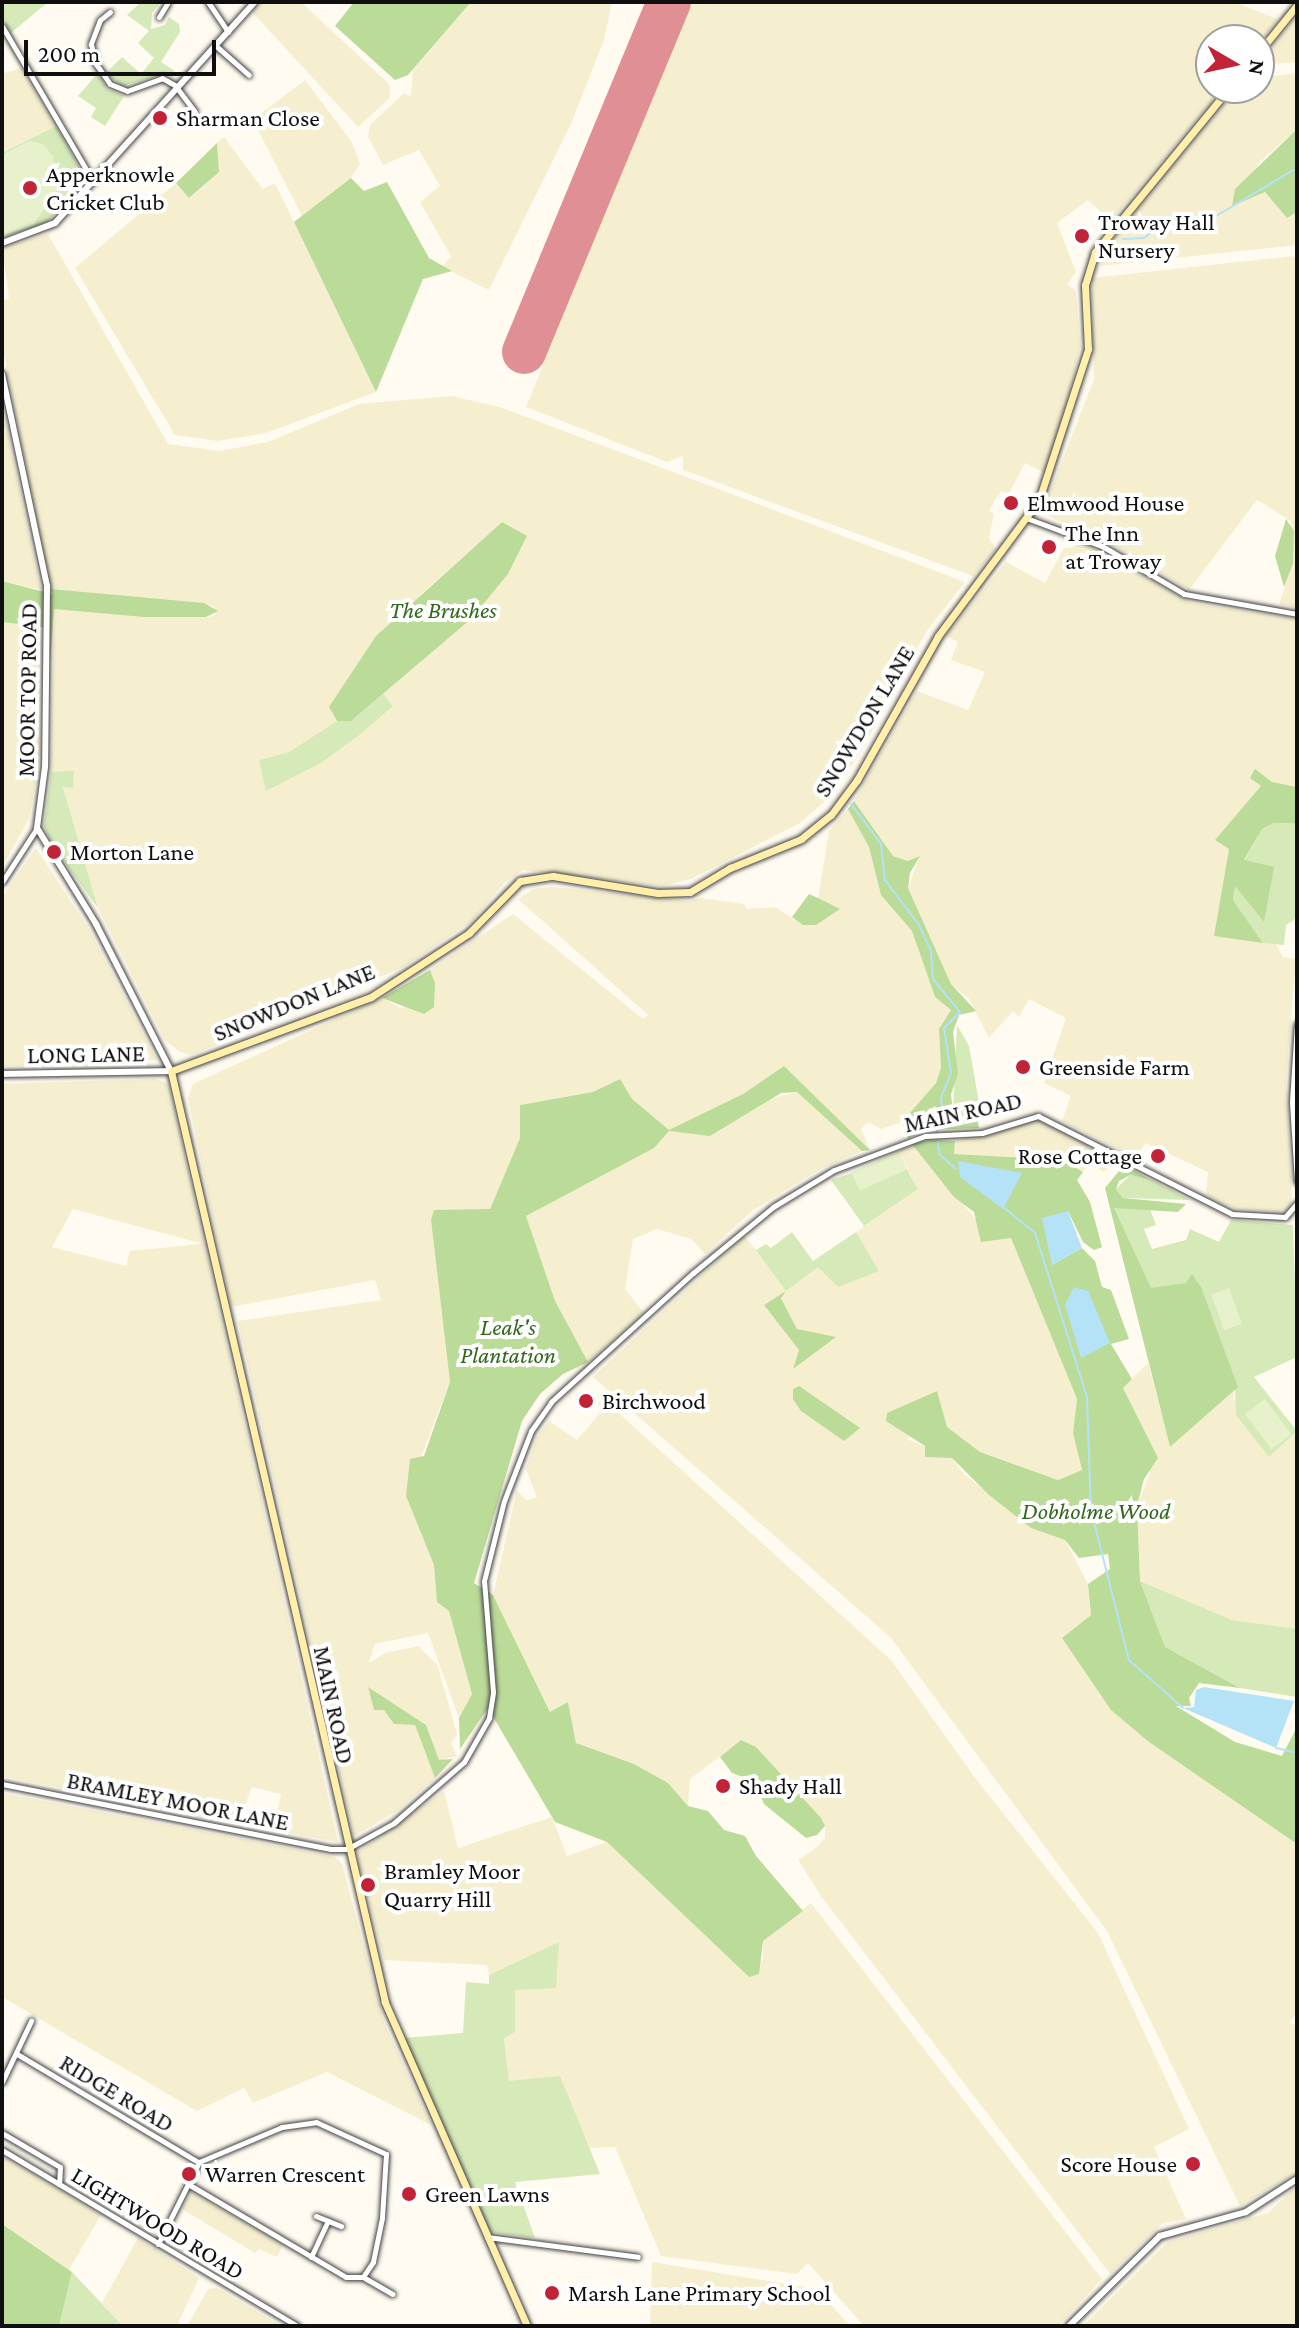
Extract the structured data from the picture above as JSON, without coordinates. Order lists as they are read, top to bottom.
{
  "streets": {
    "main road": ["SNOWDON LANE", "MAIN ROAD"],
    "street": [
      "MOOR TOP ROAD",
      "LONG LANE",
      "BRAMLEY MOOR LANE",
      "RIDGE ROAD",
      "LIGHTWOOD ROAD"
    ]
  },
  "crossings": [
    ["SNOWDON LANE", "LONG LANE"],
    ["SNOWDON LANE", "MAIN ROAD"],
    ["LONG LANE", "MAIN ROAD"],
    ["MAIN ROAD", "BRAMLEY MOOR LANE"]
  ],
  "parks": ["The Brushes", "Leak's Plantation", "Dobholme Wood"],
  "places": [
    "Sharman Close",
    "Apperknowle Cricket Club",
    "Troway Hall Nursery",
    "Elmwood House",
    "The Inn at Troway",
    "Morton Lane",
    "Greenside Farm",
    "Rose Cottage",
    "Birchwood",
    "Shady Hall",
    "Bramley Moor Quarry Hill",
    "Score House",
    "Warren Crescent",
    "Green Lawns",
    "Marsh Lane Primary School"
  ],
  "scale_bar": "200 m",
  "north": "right"
}
